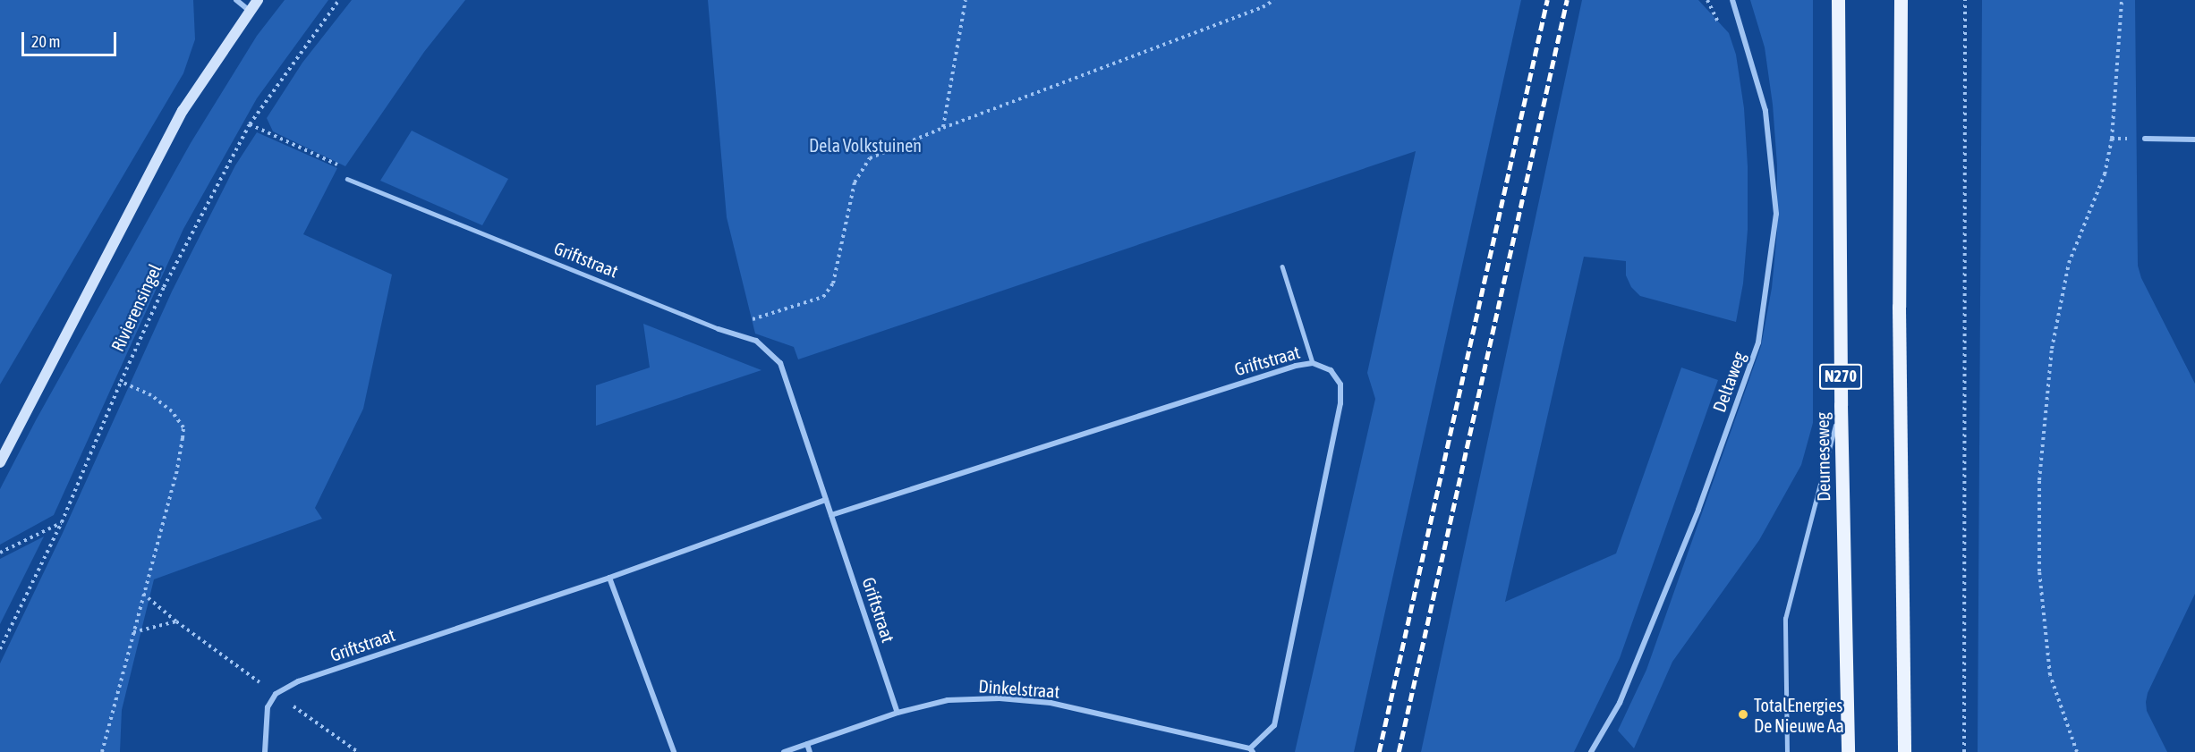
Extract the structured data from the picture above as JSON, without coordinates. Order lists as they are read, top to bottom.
{
  "streets": {
    "main road": ["N270", "Deurneseweg"],
    "street": ["Griftstraat", "Deltaweg", "Dinkelstraat"],
    "path": ["Rivierensingel"]
  },
  "crossings": [
    ["Griftstraat", "Dinkelstraat"]
  ],
  "parks": ["Dela Volkstuinen"],
  "places": ["TotalEnergies De Nieuwe Aa"],
  "scale_bar": "20 m"
}
